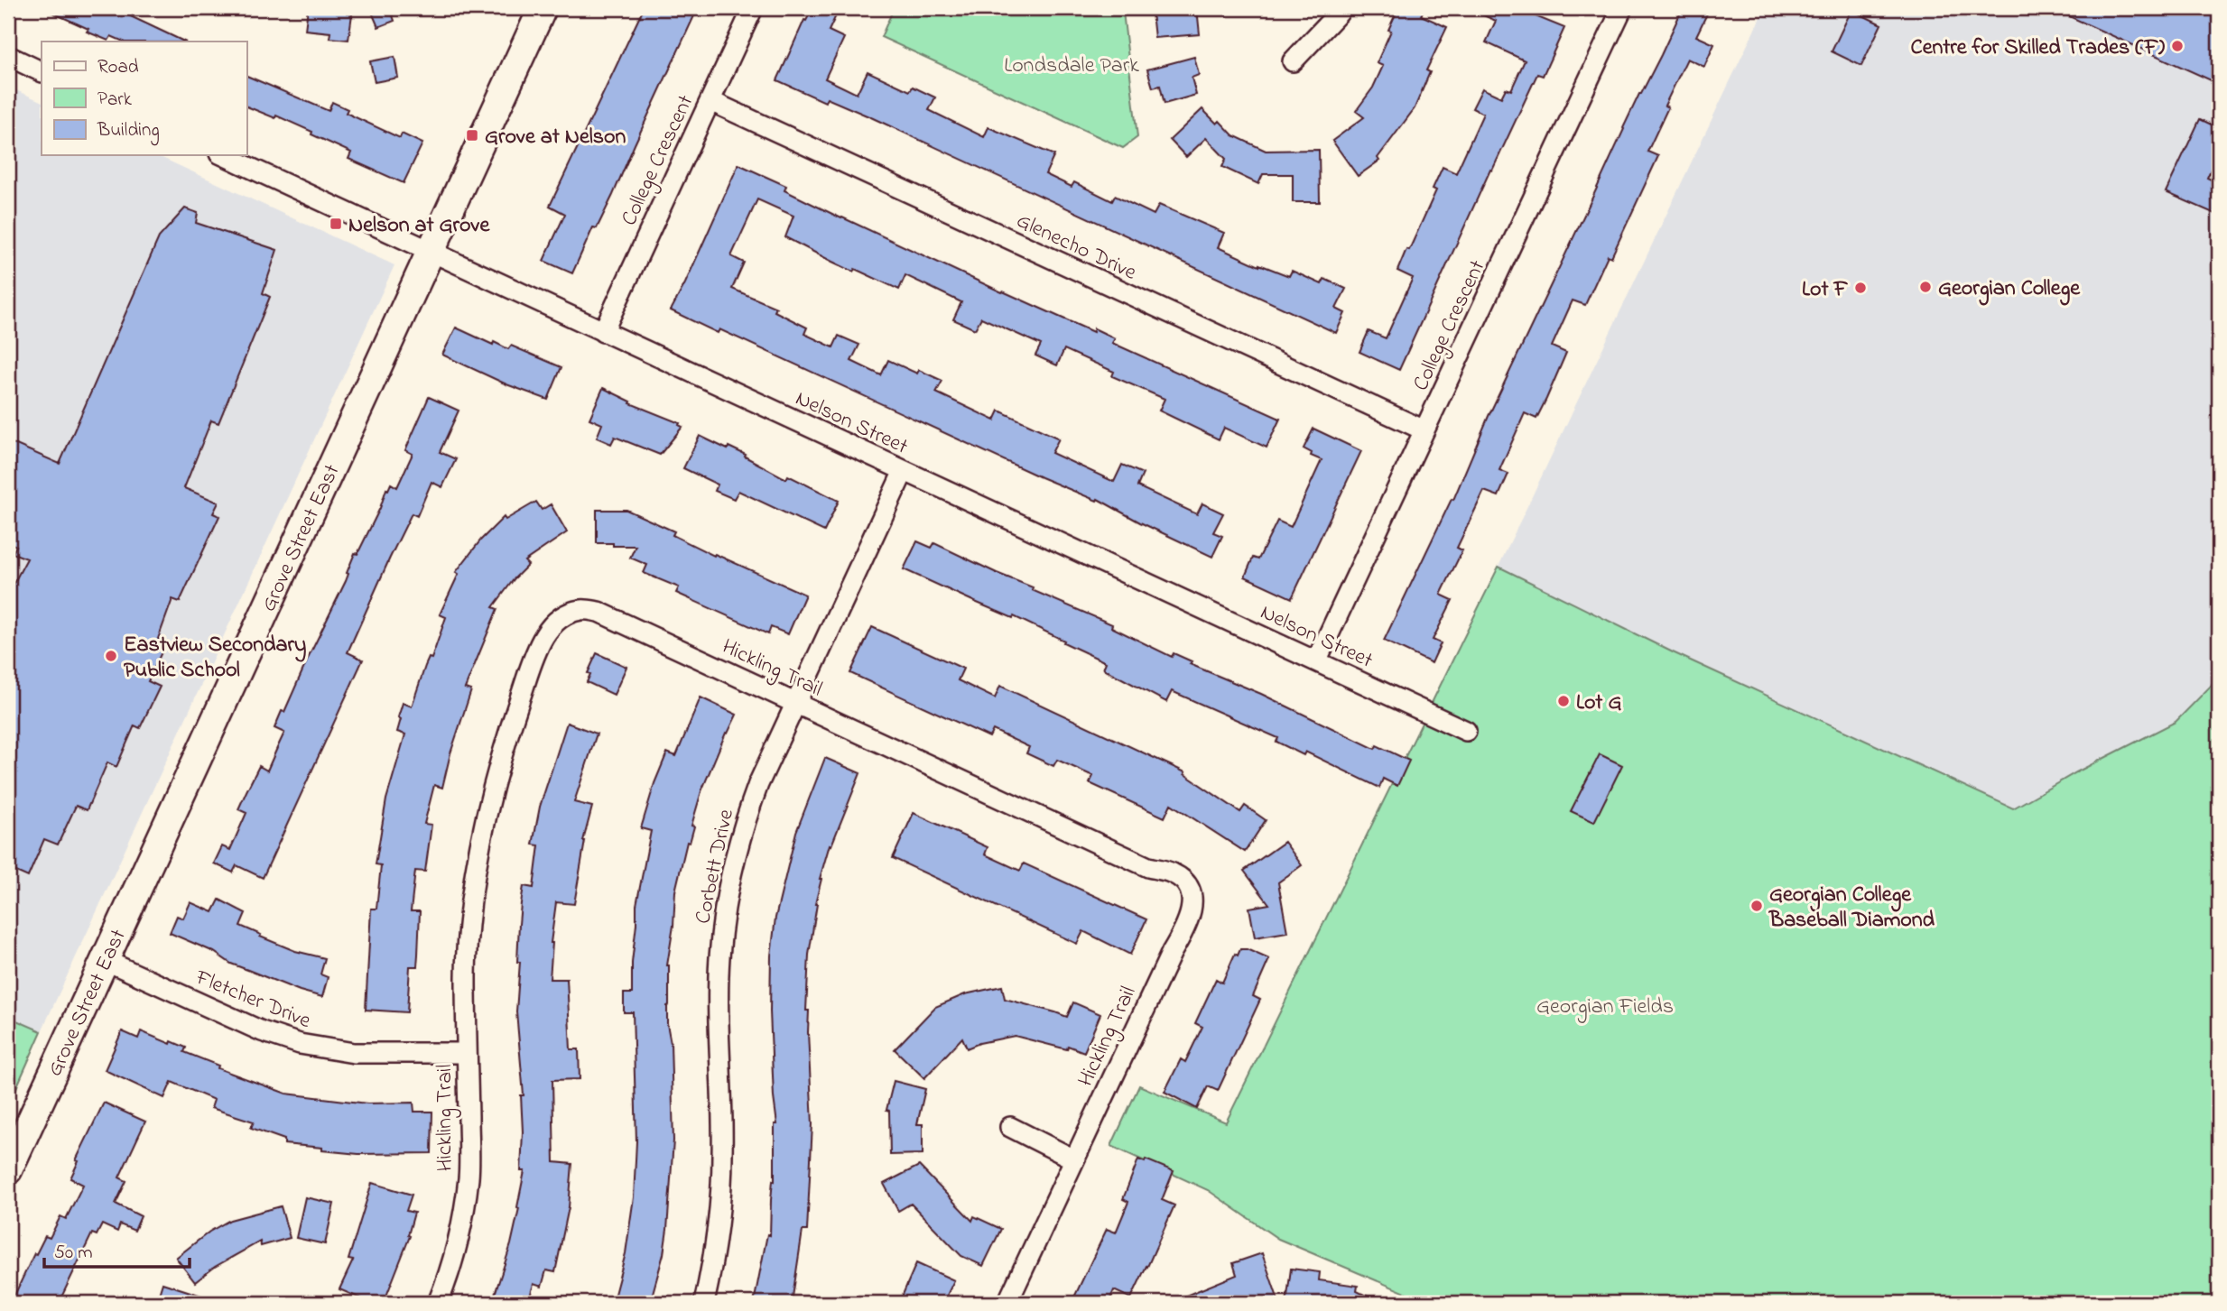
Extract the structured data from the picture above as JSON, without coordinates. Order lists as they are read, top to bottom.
{
  "streets": {
    "street": [
      "College Crescent",
      "Glenecho Drive",
      "Nelson Street",
      "Grove Street East",
      "Hickling Trail",
      "Corbett Drive",
      "Fletcher Drive"
    ]
  },
  "crossings": [
    ["College Crescent", "Glenecho Drive"],
    ["College Crescent", "Nelson Street"],
    ["Nelson Street", "Grove Street East"],
    ["Nelson Street", "Corbett Drive"],
    ["Grove Street East", "Fletcher Drive"],
    ["Hickling Trail", "Corbett Drive"],
    ["Hickling Trail", "Fletcher Drive"]
  ],
  "parks": ["Londsdale Park", "Georgian Fields"],
  "places": {
    "other": [
      "Centre for Skilled Trades (F)",
      "Georgian College",
      "Lot F",
      "Eastview Secondary Public School",
      "Lot G",
      "Georgian College Baseball Diamond"
    ],
    "transit": ["Grove at Nelson", "Nelson at Grove"]
  },
  "legend": ["Road", "Park", "Building"],
  "scale_bar": "50 m"
}
